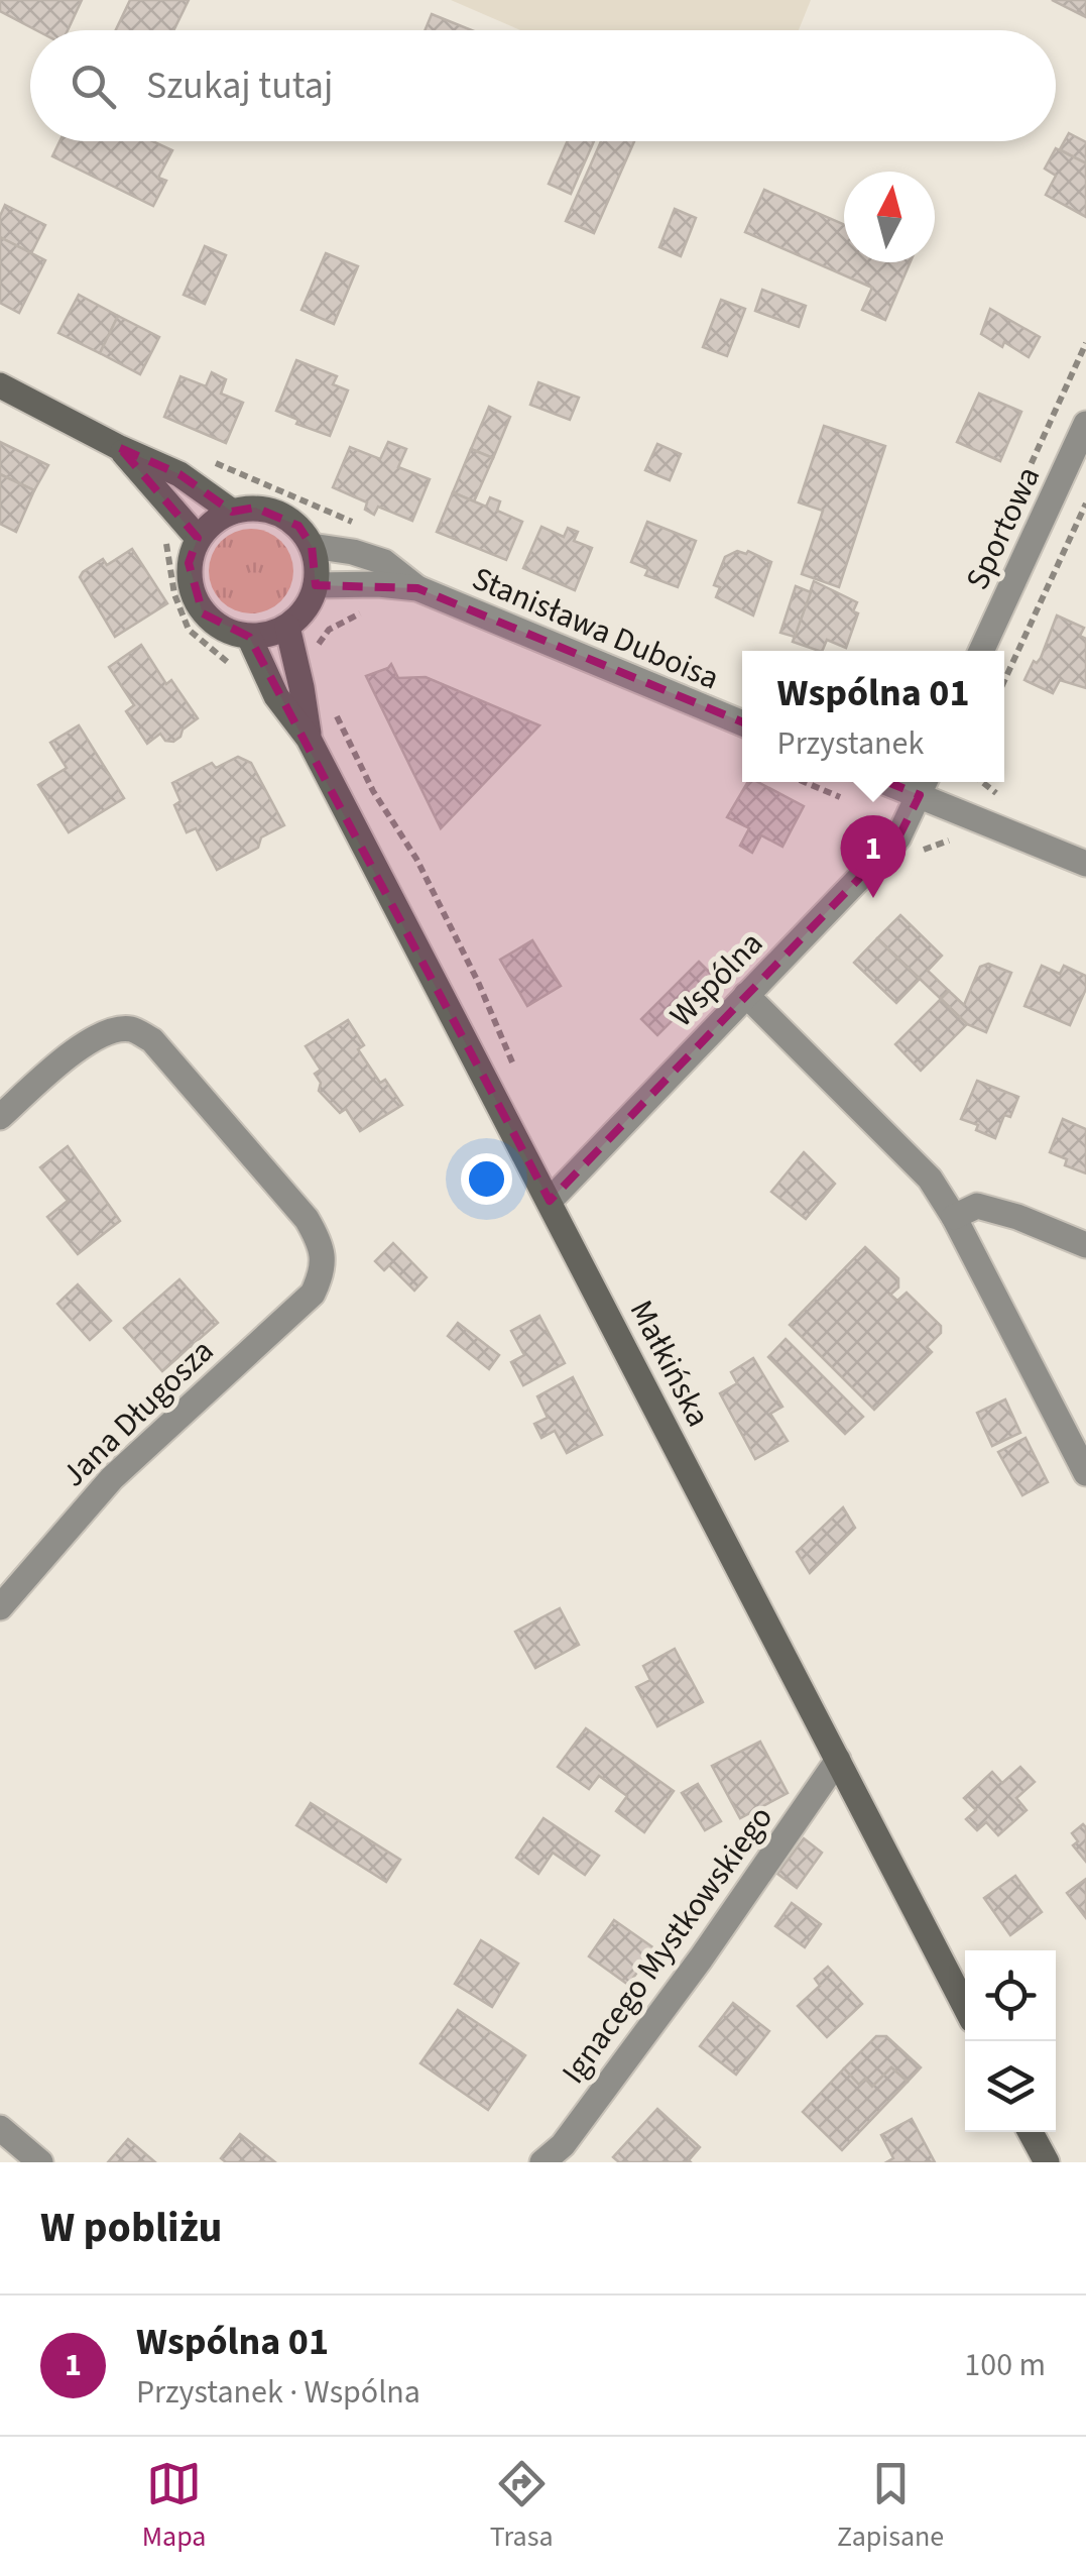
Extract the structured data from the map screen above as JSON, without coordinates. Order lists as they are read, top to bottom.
{
  "streets": {
    "main road": ["Małkińska"],
    "street": [
      "Sportowa",
      "Stanisława Duboisa",
      "Wspólna",
      "Jana Długosza",
      "Ignacego Mystkowskiego"
    ]
  },
  "crossings": [
    ["Stanisława Duboisa", "Małkińska"],
    ["Wspólna", "Małkińska"],
    ["Małkińska", "Ignacego Mystkowskiego"]
  ],
  "north": "top",
  "page": {
    "search": "Szukaj tutaj",
    "popup": ["Wspólna 01", "Przystanek"],
    "pins": "1",
    "heading": "W pobliżu",
    "list": [
      {
        "mark": "1",
        "name": "Wspólna 01",
        "note": "Przystanek · Wspólna",
        "value": "100 m"
      }
    ],
    "nav": ["Mapa", "Trasa", "Zapisane"]
  }
}
